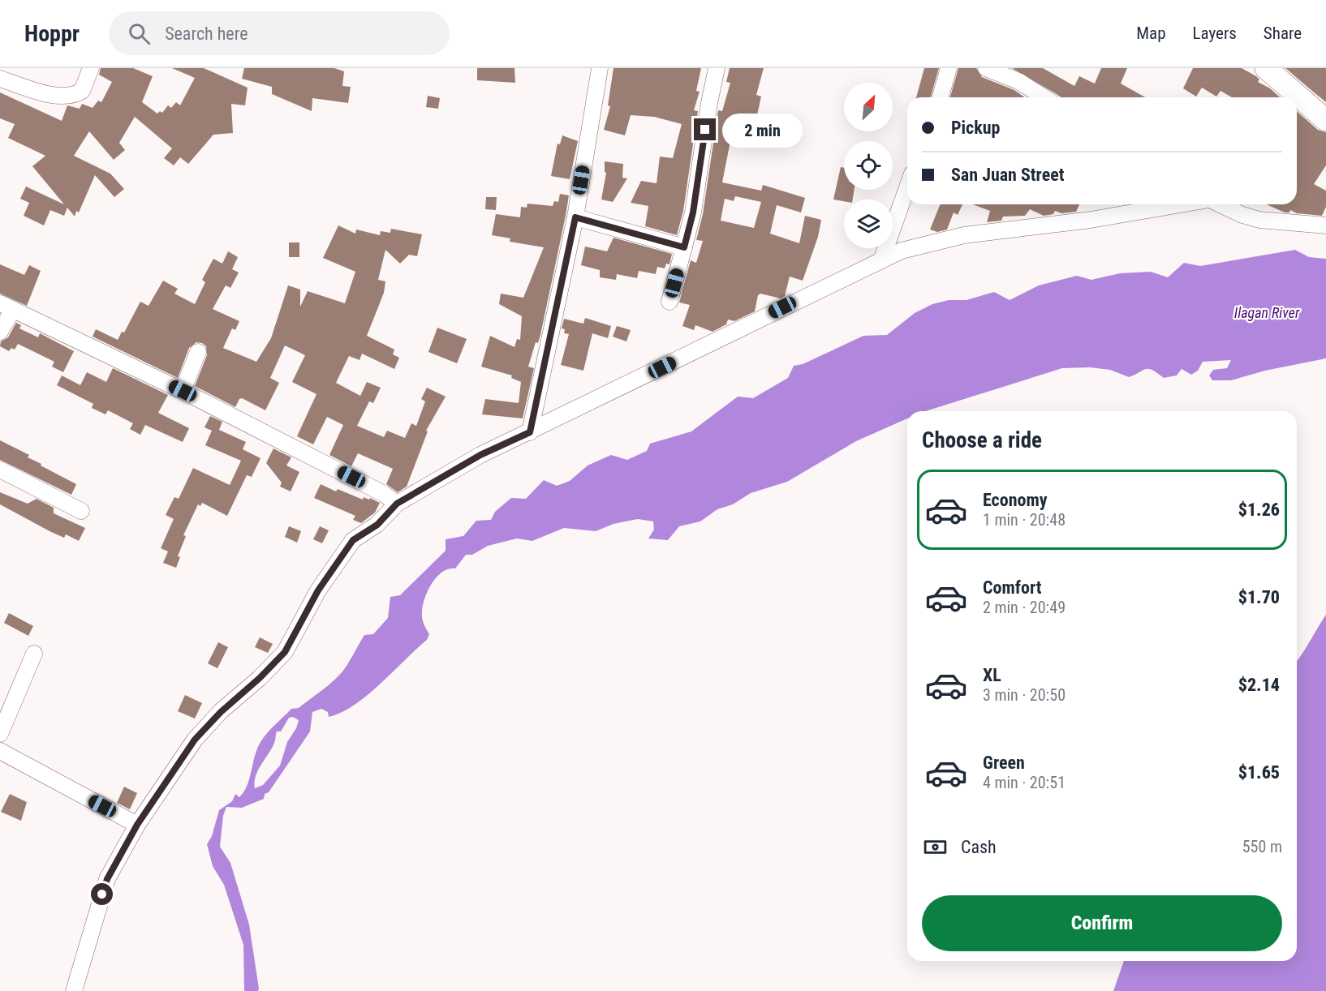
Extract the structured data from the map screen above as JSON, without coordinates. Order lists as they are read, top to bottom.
{
  "water": ["Ilagan River"],
  "north": "top right",
  "page": {
    "header": "Hoppr",
    "search": "Search here",
    "nav": ["Map", "Layers", "Share"],
    "banner": ["Pickup", "San Juan Street"],
    "bubble": "2 min",
    "heading": "Choose a ride",
    "list": [
      {
        "name": "Economy",
        "note": "1 min · 20:48",
        "value": "$1.26"
      },
      {
        "name": "Comfort",
        "note": "2 min · 20:49",
        "value": "$1.70"
      },
      {
        "name": "XL",
        "note": "3 min · 20:50",
        "value": "$2.14"
      },
      {
        "name": "Green",
        "note": "4 min · 20:51",
        "value": "$1.65"
      }
    ],
    "pay": ["Cash", "550 m"],
    "buttons": "Confirm"
  }
}
